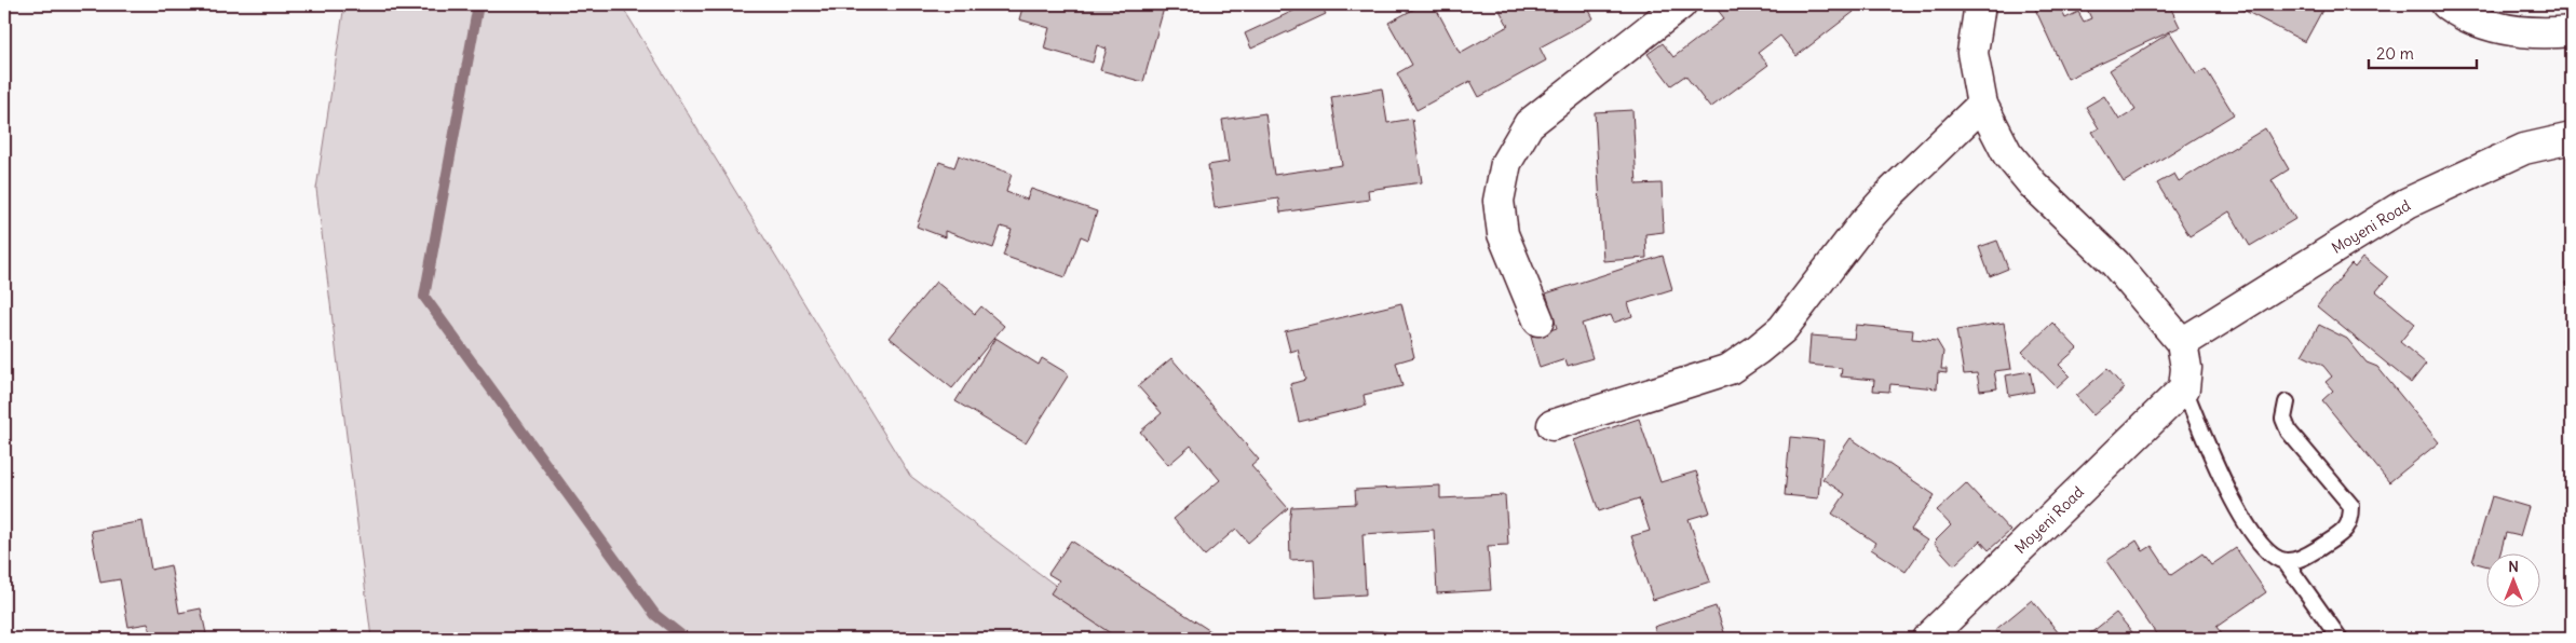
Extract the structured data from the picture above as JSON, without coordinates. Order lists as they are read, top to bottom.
{
  "streets": {
    "street": ["Moyeni Road"]
  },
  "scale_bar": "20 m",
  "north": "top"
}
